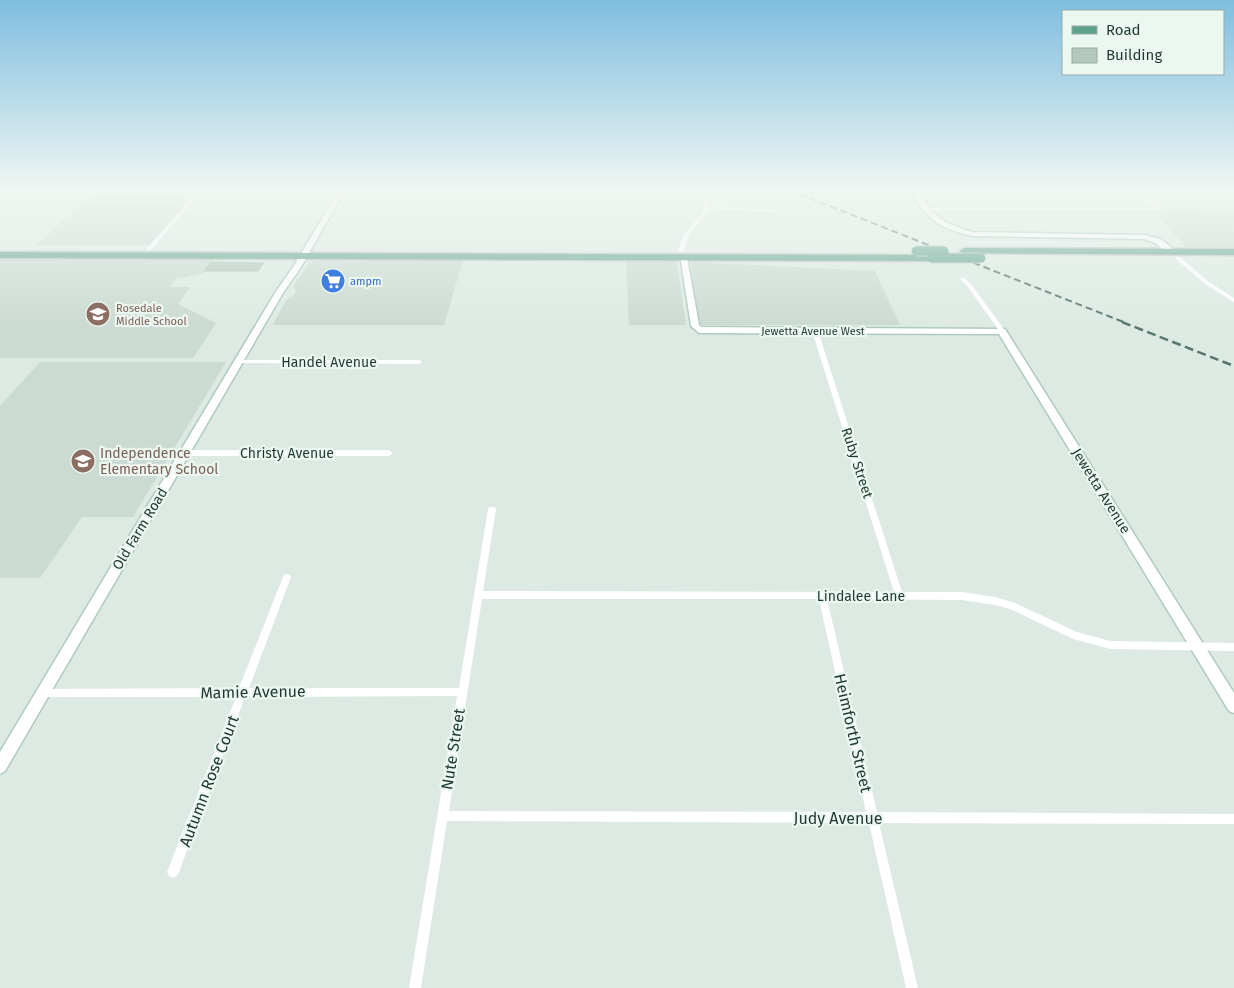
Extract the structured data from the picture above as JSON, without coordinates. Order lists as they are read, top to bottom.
{
  "streets": {
    "street": [
      "Jewetta Avenue West",
      "Handel Avenue",
      "Christy Avenue",
      "Ruby Street",
      "Jewetta Avenue",
      "Old Farm Road",
      "Lindalee Lane",
      "Mamie Avenue",
      "Heimforth Street",
      "Nute Street",
      "Autumn Rose Court",
      "Judy Avenue"
    ]
  },
  "crossings": [
    ["Jewetta Avenue West", "Ruby Street"],
    ["Jewetta Avenue West", "Jewetta Avenue"],
    ["Handel Avenue", "Old Farm Road"],
    ["Christy Avenue", "Old Farm Road"],
    ["Ruby Street", "Lindalee Lane"],
    ["Jewetta Avenue", "Lindalee Lane"],
    ["Old Farm Road", "Mamie Avenue"],
    ["Lindalee Lane", "Heimforth Street"],
    ["Lindalee Lane", "Nute Street"],
    ["Mamie Avenue", "Nute Street"],
    ["Mamie Avenue", "Autumn Rose Court"],
    ["Heimforth Street", "Judy Avenue"],
    ["Nute Street", "Judy Avenue"]
  ],
  "places": {
    "supermarket": ["ampm"],
    "school or university": ["Rosedale Middle School", "Independence Elementary School"]
  },
  "legend": ["Road", "Building"]
}
